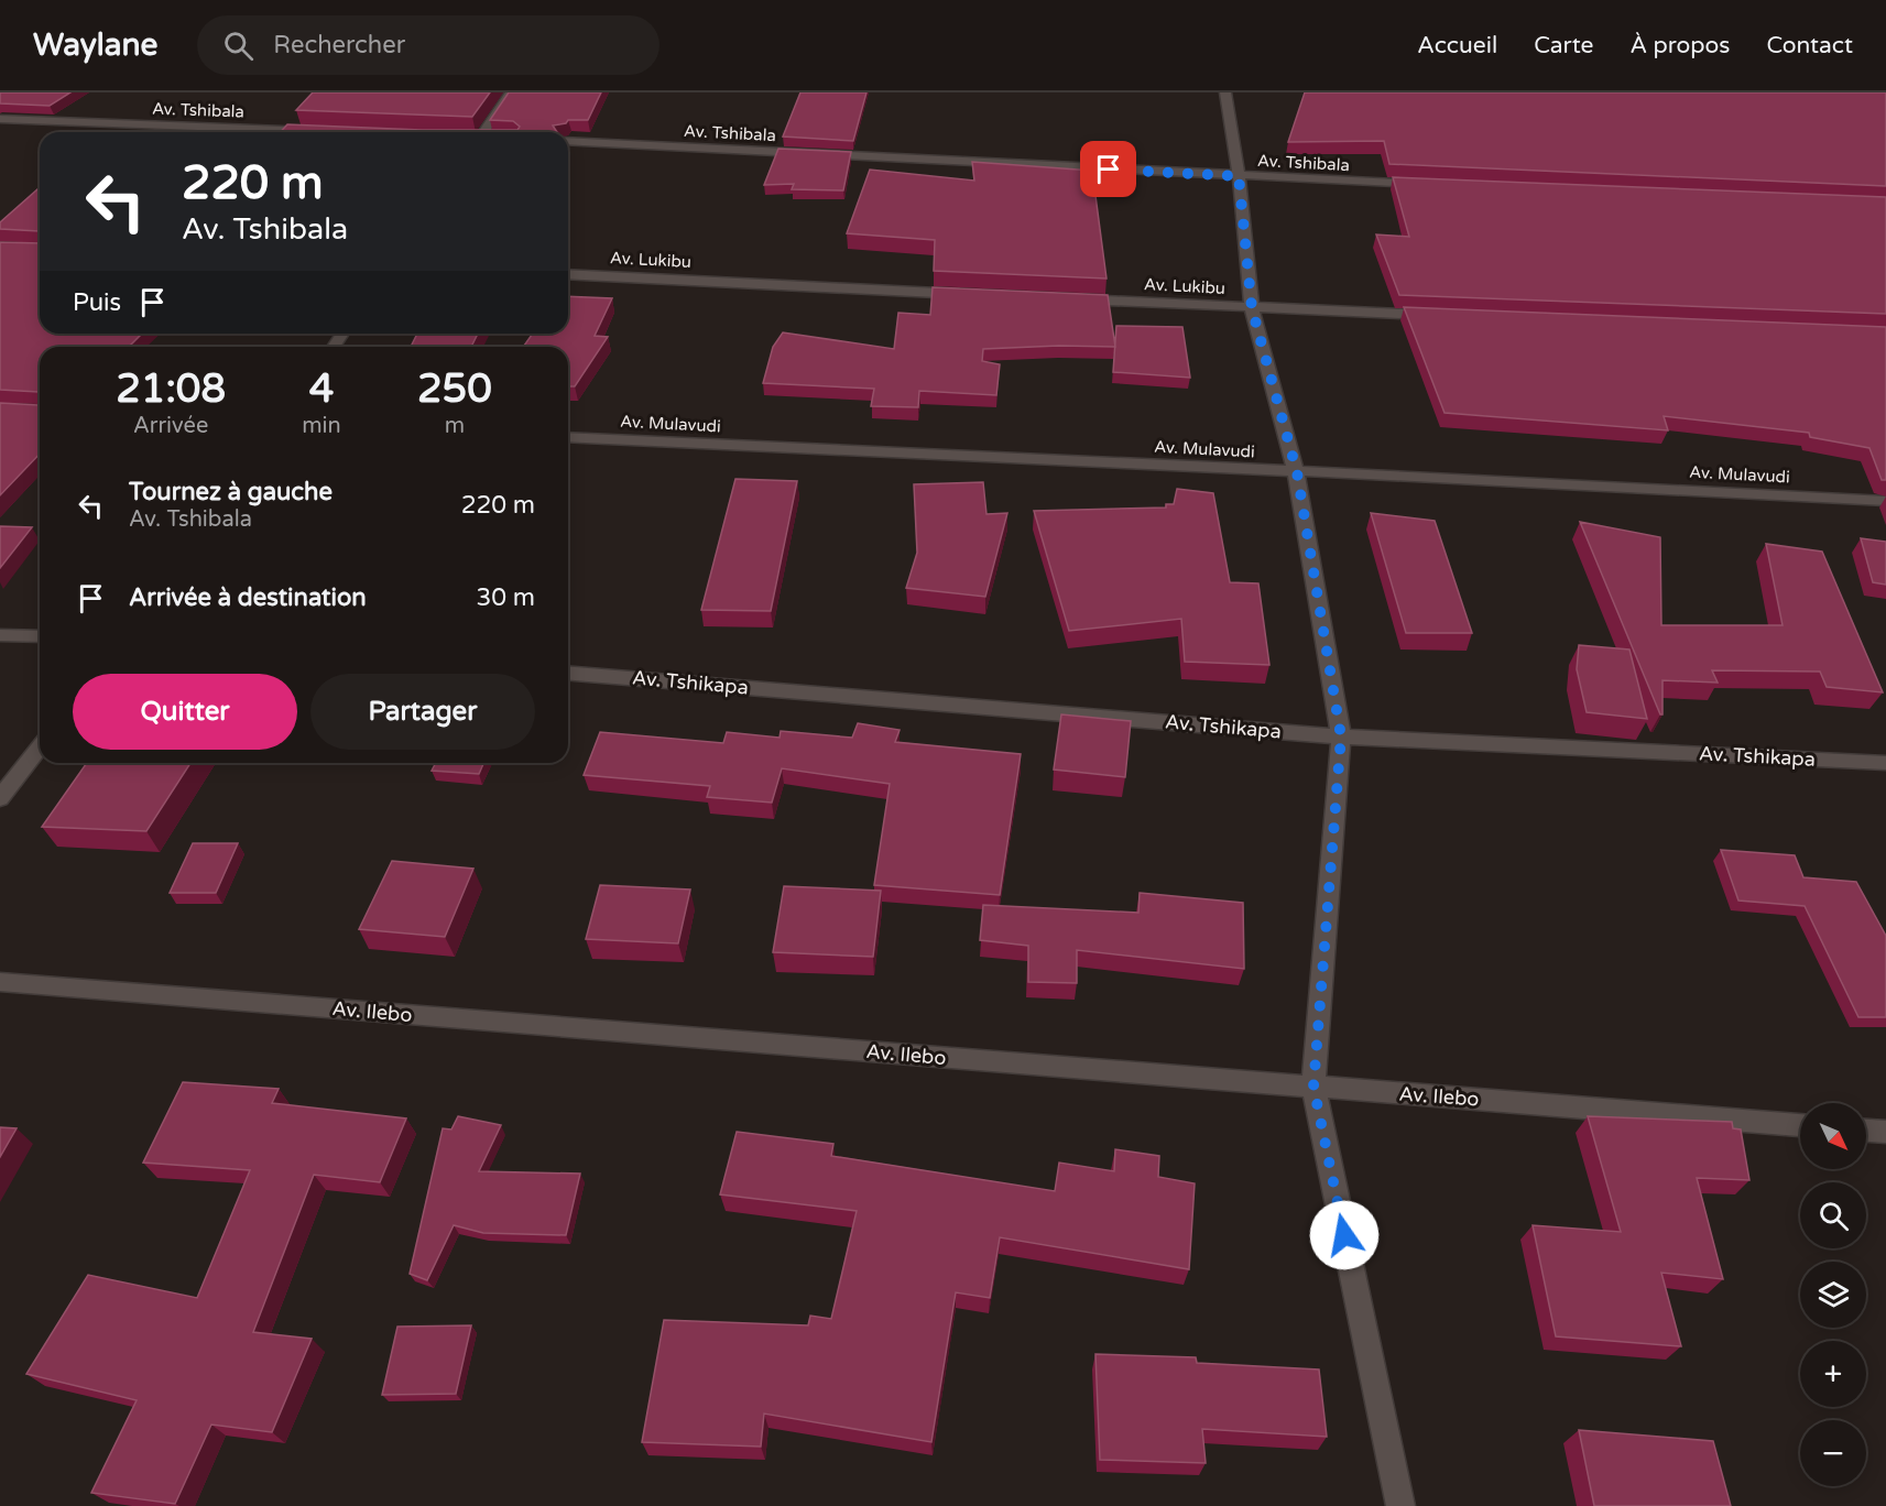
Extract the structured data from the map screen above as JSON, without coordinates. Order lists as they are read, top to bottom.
{
  "streets": {
    "street": [
      "Av. Tshibala",
      "Av. Lukibu",
      "Av. Mulavudi",
      "Av. Tshikapa",
      "Av. Ilebo"
    ]
  },
  "north": "bottom right",
  "page": {
    "header": "Waylane",
    "search": "Rechercher",
    "nav": [
      "Accueil",
      "Carte",
      "À propos",
      "Contact"
    ],
    "turn": ["220 m", "Av. Tshibala"],
    "then": "Puis",
    "eta": [
      "21:08",
      "Arrivée",
      "4",
      "min",
      "250",
      "m"
    ],
    "list": [
      {
        "name": "Tournez à gauche",
        "note": "Av. Tshibala",
        "value": "220 m"
      },
      {
        "name": "Arrivée à destination",
        "value": "30 m"
      }
    ],
    "buttons": ["Quitter", "Partager"],
    "map_buttons": ["+", "−"]
  }
}
